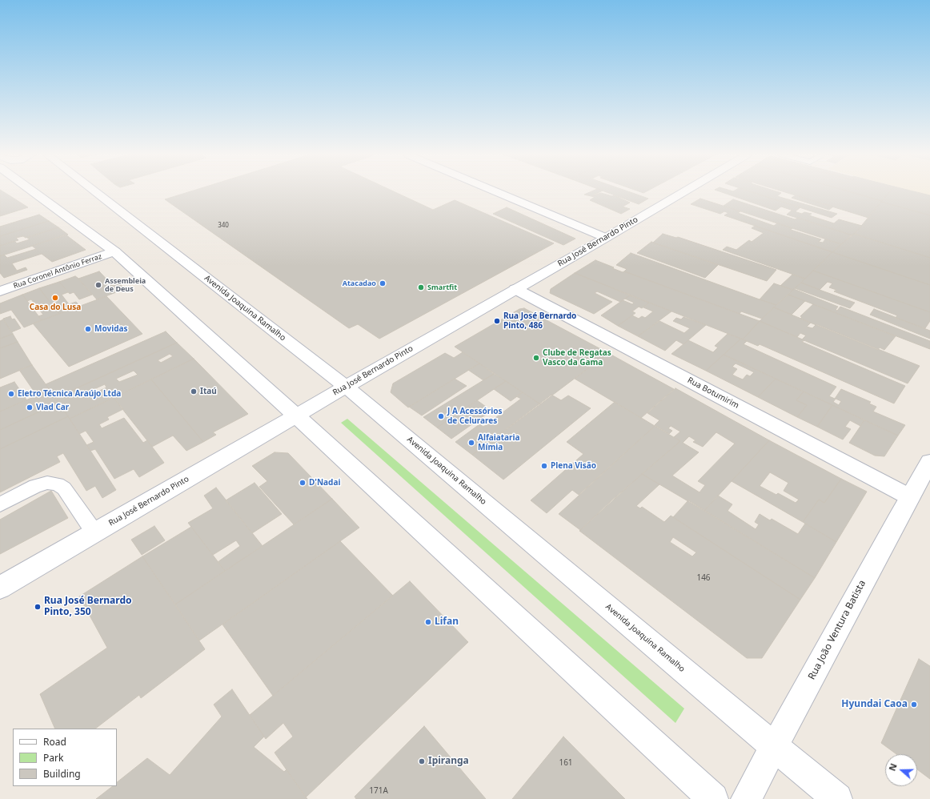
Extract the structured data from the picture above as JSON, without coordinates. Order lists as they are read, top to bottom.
{
  "streets": {
    "main road": [
      "Rua José Bernardo Pinto",
      "Rua Coronel Antônio Ferraz",
      "Avenida Joaquina Ramalho",
      "Rua Botumirim",
      "Rua João Ventura Batista"
    ]
  },
  "crossings": [
    ["Rua José Bernardo Pinto", "Avenida Joaquina Ramalho"],
    ["Rua José Bernardo Pinto", "Rua Botumirim"],
    ["Avenida Joaquina Ramalho", "Rua João Ventura Batista"],
    ["Rua Botumirim", "Rua João Ventura Batista"]
  ],
  "places": [
    "Atacadao",
    "Assembleia de Deus",
    "Smartfit",
    "Casa do Lusa",
    "Rua José Bernardo Pinto, 486",
    "Movidas",
    "Clube de Regatas Vasco da Gama",
    "Itaú",
    "Eletro Técnica Araújo Ltda",
    "Vlad Car",
    "J A Acessórios de Celurares",
    "Alfaiataria Mímia",
    "Plena Visão",
    "D'Nadai",
    "Rua José Bernardo Pinto, 350",
    "Lifan",
    "Hyundai Caoa",
    "Ipiranga"
  ],
  "house_numbers": [
    "340",
    "146",
    "161",
    "171A"
  ],
  "legend": ["Road", "Park", "Building"],
  "north": "left"
}
